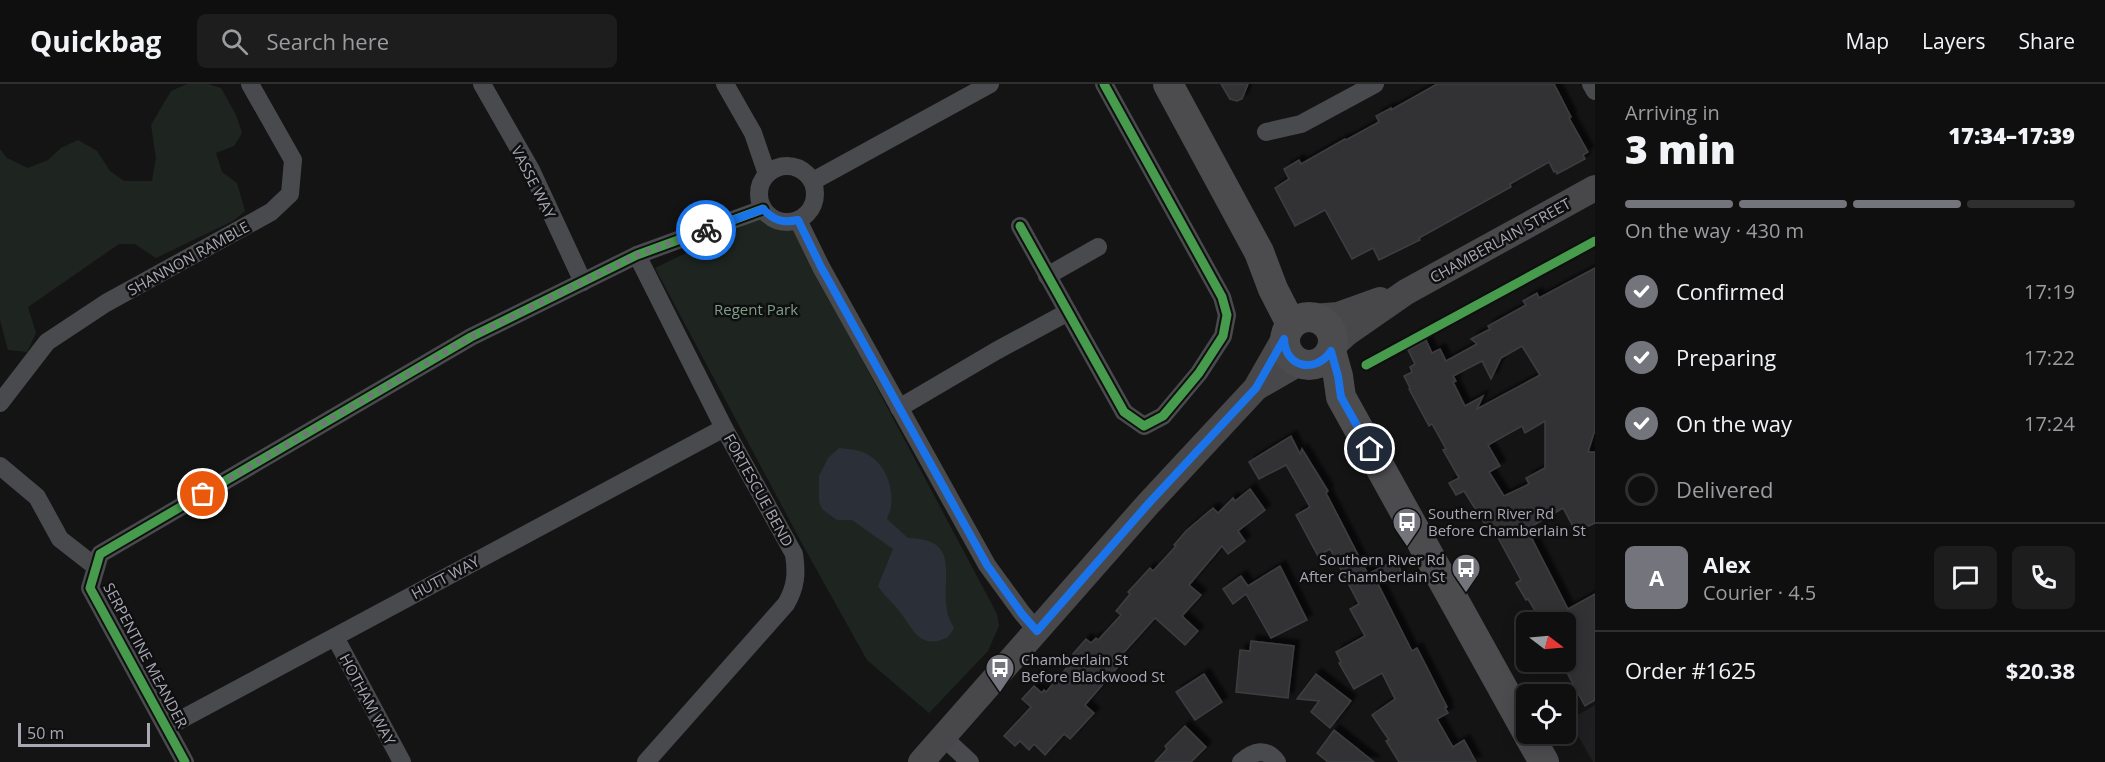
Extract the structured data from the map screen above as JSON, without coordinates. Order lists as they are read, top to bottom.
{
  "streets": {
    "main road": ["CHAMBERLAIN STREET"],
    "street": [
      "VASSE WAY",
      "SHANNON RAMBLE",
      "FORTESCUE BEND",
      "HUTT WAY",
      "SERPENTINE MEANDER",
      "HOTHAM WAY"
    ]
  },
  "crossings": [
    ["VASSE WAY", "SERPENTINE MEANDER"],
    ["FORTESCUE BEND", "HUTT WAY"],
    ["FORTESCUE BEND", "SERPENTINE MEANDER"],
    ["HUTT WAY", "SERPENTINE MEANDER"],
    ["HUTT WAY", "HOTHAM WAY"]
  ],
  "parks": ["Regent Park"],
  "places": {
    "bus stop": ["Southern River Rd Before Chamberlain St", "Southern River Rd After Chamberlain St", "Chamberlain St Before Blackwood St"]
  },
  "scale_bar": "50 m",
  "north": "right",
  "page": {
    "header": "Quickbag",
    "search": "Search here",
    "nav": ["Map", "Layers", "Share"],
    "heading": ["3 min", "Arriving in", "17:34–17:39"],
    "panel": [
      "Alex",
      "Courier · 4.5",
      "Order #1625",
      "$20.38"
    ],
    "bar": "On the way · 430 m",
    "list": [
      ["Confirmed", "17:19"],
      ["Preparing", "17:22"],
      ["On the way", "17:24"],
      "Delivered"
    ],
    "round": "A",
    "scale": "50 m"
  }
}
